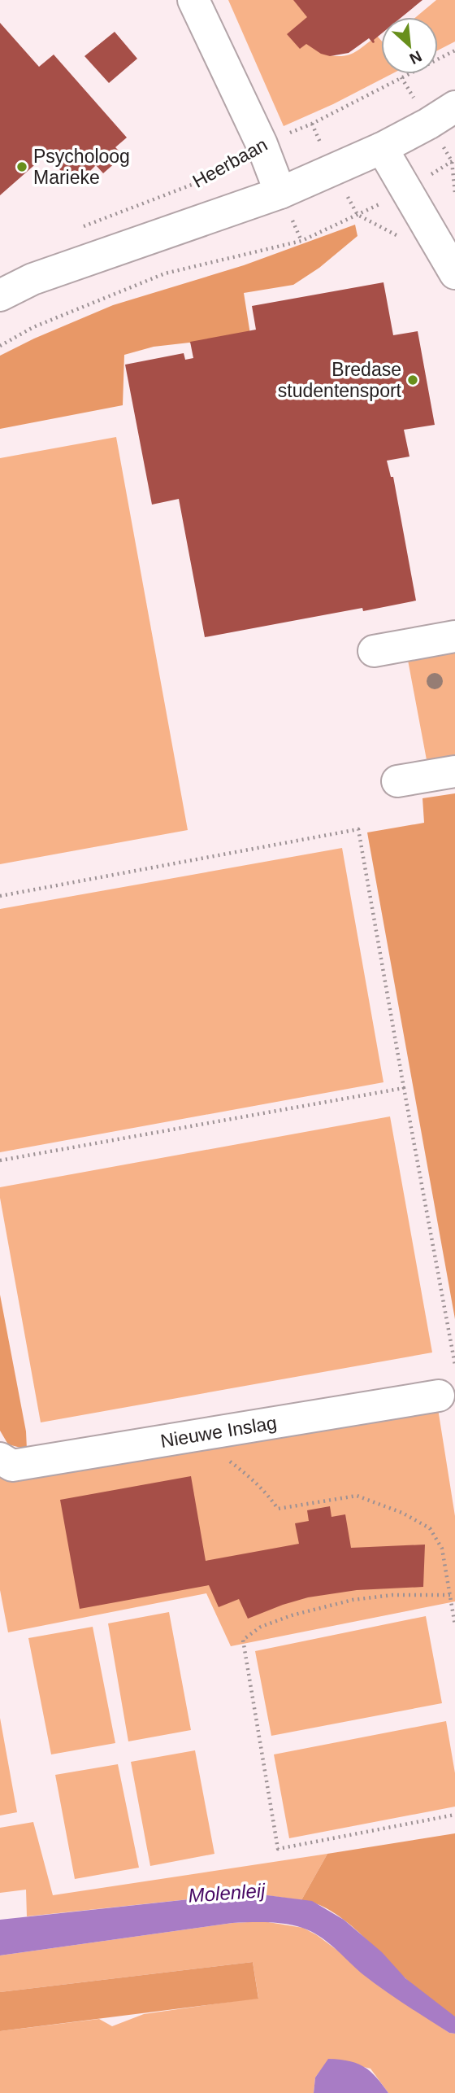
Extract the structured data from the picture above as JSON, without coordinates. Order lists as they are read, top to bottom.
{
  "streets": {
    "street": ["Heerbaan", "Nieuwe Inslag"]
  },
  "water": ["Molenleij"],
  "places": ["Psycholoog Marieke", "Bredase studentensport"],
  "north": "bottom right"
}
